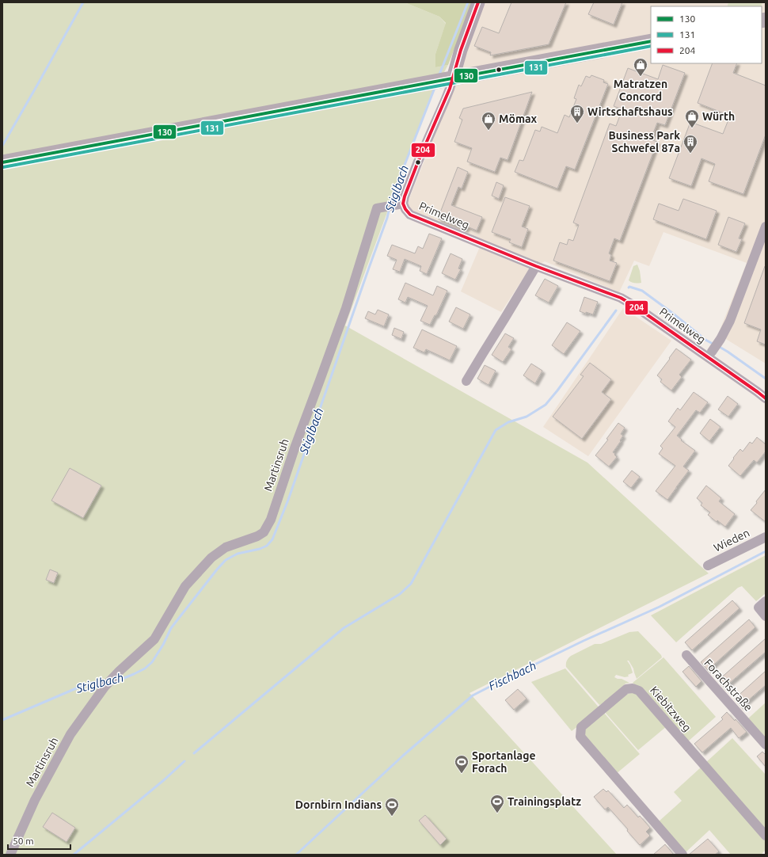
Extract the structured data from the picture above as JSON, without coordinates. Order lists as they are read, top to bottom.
{
  "streets": {
    "street": [
      "Primelweg",
      "Martinsruh",
      "Wieden",
      "Forachstraße",
      "Kiebitzweg"
    ]
  },
  "crossings": [
    ["Primelweg", "Martinsruh"]
  ],
  "water": ["Stiglbach", "Fischbach"],
  "places": {
    "shop": ["Matratzen Concord", "Würth", "Mömax"],
    "building": ["Wirtschaftshaus", "Business Park Schwefel 87a"],
    "sports": ["Sportanlage Forach", "Trainingsplatz", "Dornbirn Indians"]
  },
  "lines": ["transit line 204", "transit line 130", "transit line 131"],
  "legend": ["130", "131", "204"],
  "scale_bar": "50 m"
}
